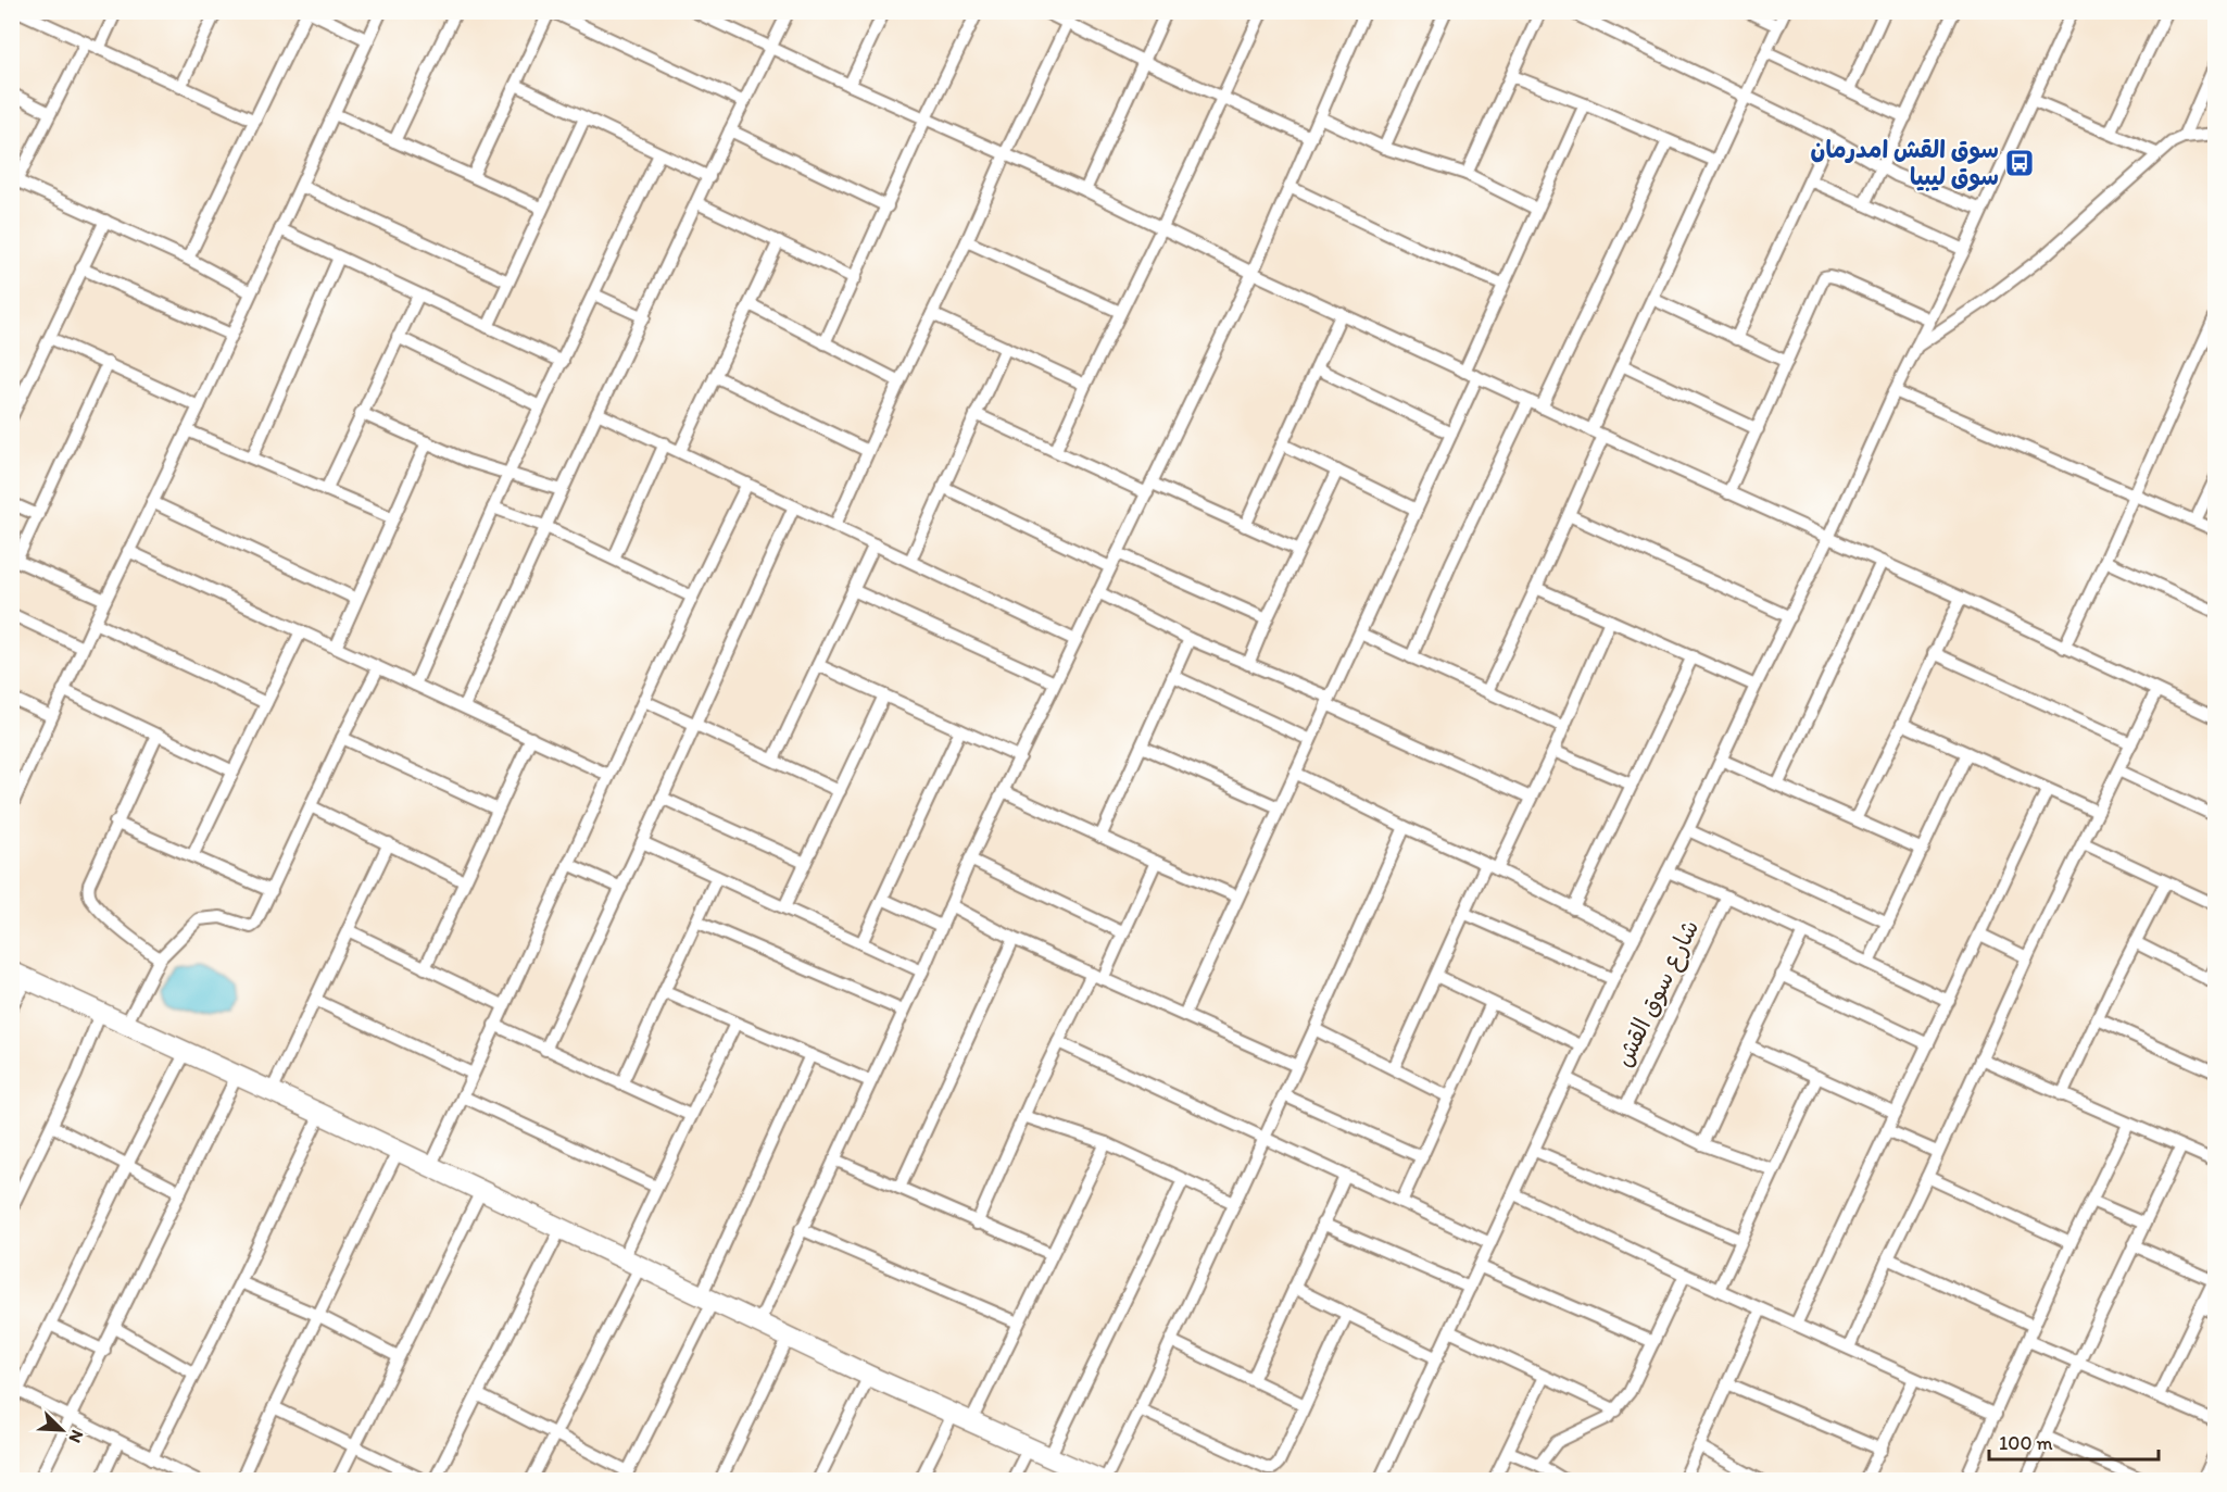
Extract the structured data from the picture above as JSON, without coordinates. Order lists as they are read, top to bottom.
{
  "streets": {
    "street": ["شارع سوق القش"]
  },
  "places": {
    "bus stop": ["سوق القش امدرمان سوق ليبيا"]
  },
  "scale_bar": "100 m",
  "north": "bottom right"
}
